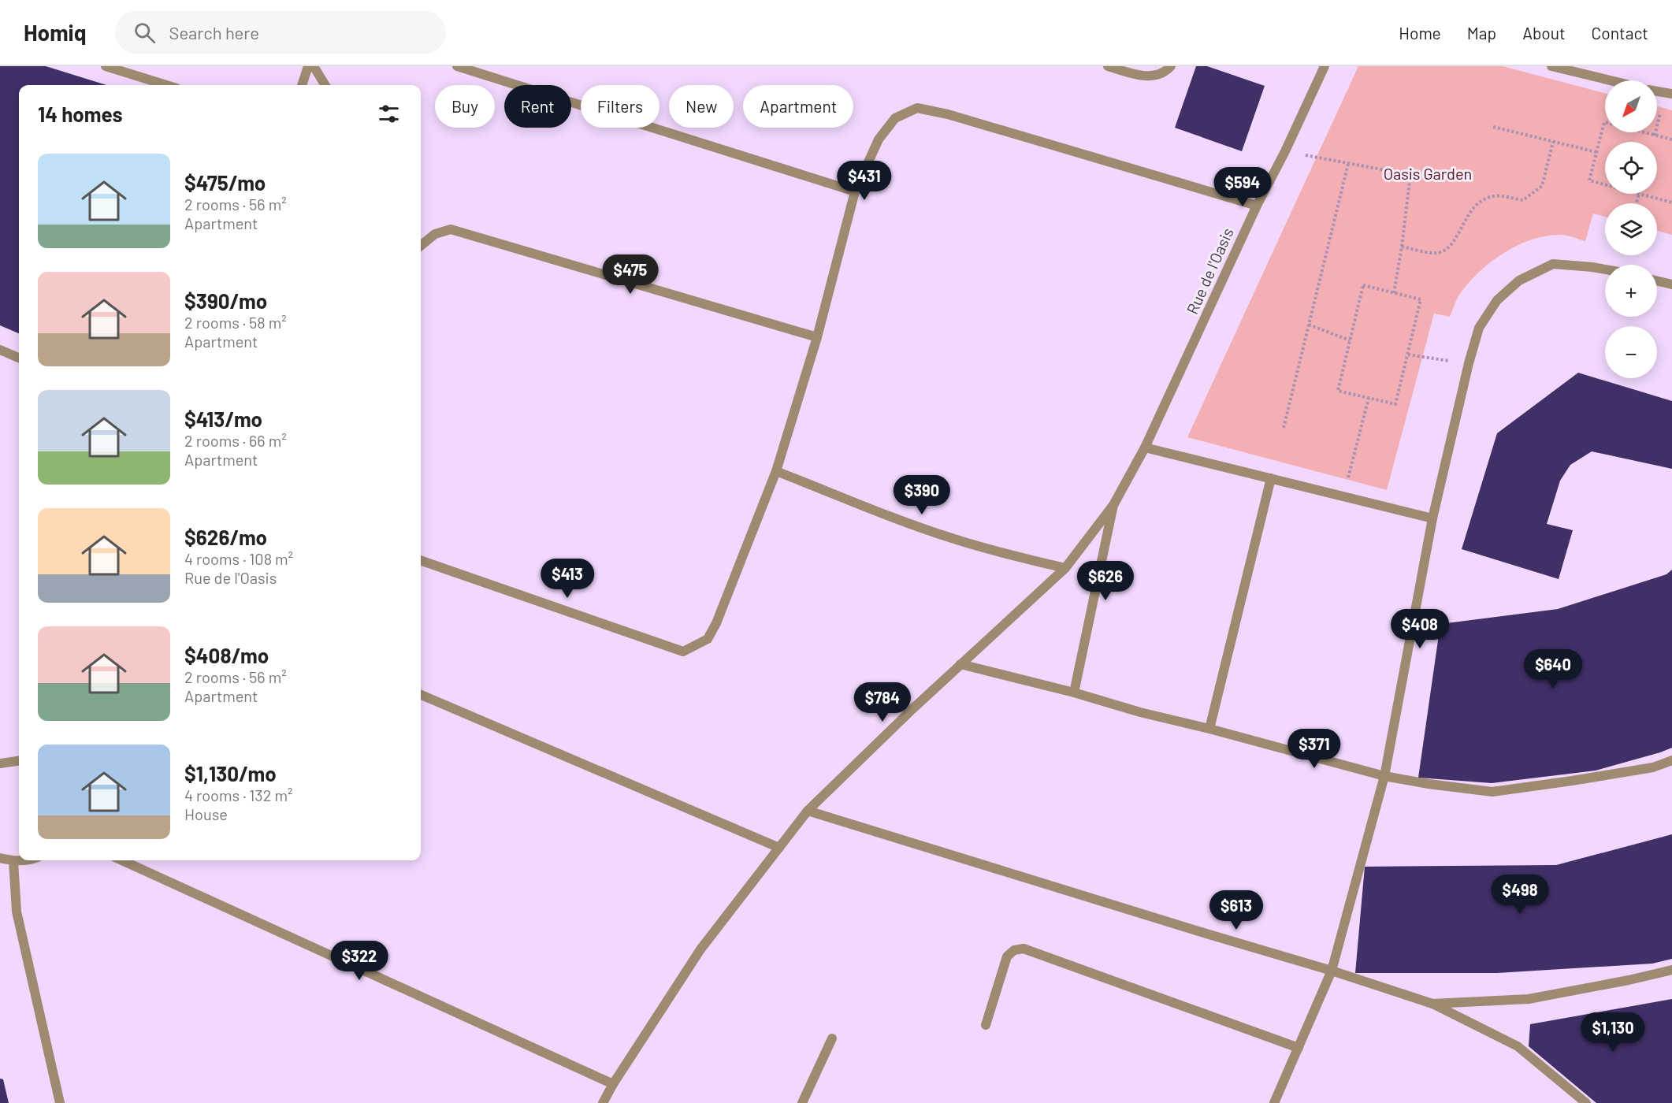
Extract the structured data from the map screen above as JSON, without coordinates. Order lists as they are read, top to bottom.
{
  "streets": {
    "street": ["Rue de l'Oasis"]
  },
  "parks": ["Oasis Garden"],
  "north": "bottom left",
  "page": {
    "header": "Homiq",
    "search": "Search here",
    "nav": [
      "Home",
      "Map",
      "About",
      "Contact"
    ],
    "map_buttons": ["+", "−"],
    "chip": [
      "Buy",
      "Rent",
      "Filters",
      "New",
      "Apartment"
    ],
    "heading": "14 homes",
    "list": [
      {
        "name": "$475/mo",
        "note": "2 rooms · 56 m² · Apartment"
      },
      {
        "name": "$390/mo",
        "note": "2 rooms · 58 m² · Apartment"
      },
      {
        "name": "$413/mo",
        "note": "2 rooms · 66 m² · Apartment"
      },
      {
        "name": "$626/mo",
        "note": "4 rooms · 108 m² · Rue de l'Oasis"
      },
      {
        "name": "$408/mo",
        "note": "2 rooms · 56 m² · Apartment"
      },
      {
        "name": "$1,130/mo",
        "note": "4 rooms · 132 m² · House"
      }
    ],
    "price": [
      "$431",
      "$594",
      "$475",
      "$390",
      "$413",
      "$626",
      "$408",
      "$640",
      "$784",
      "$371",
      "$498",
      "$613",
      "$322",
      "$1,130"
    ]
  }
}
